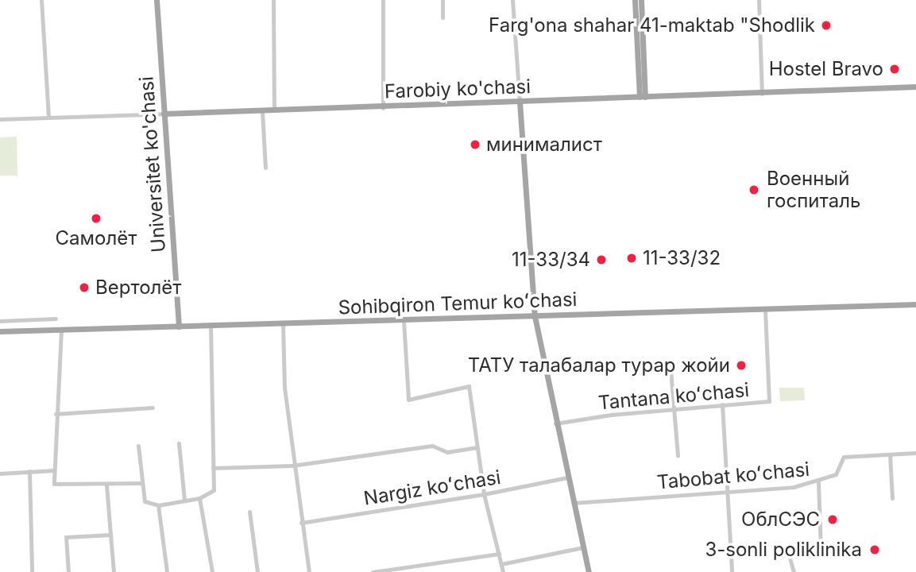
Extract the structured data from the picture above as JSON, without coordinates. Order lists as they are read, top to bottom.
{
  "streets": {
    "main road": ["Farobiy ko'chasi", "Universitet ko'chasi", "Sohibqiron Temur koʻchasi"],
    "street": ["Tantana koʻchasi", "Tabobat koʻchasi", "Nargiz koʻchasi"]
  },
  "crossings": [
    ["Farobiy ko'chasi", "Universitet ko'chasi"],
    ["Universitet ko'chasi", "Sohibqiron Temur koʻchasi"],
    ["Sohibqiron Temur koʻchasi", "Tantana koʻchasi"]
  ],
  "places": [
    "Farg'ona shahar 41-maktab \"Shodlik",
    "Hostel Bravo",
    "минималист",
    "Военный госпиталь",
    "Самолёт",
    "11-33/32",
    "11-33/34",
    "Вертолёт",
    "ТАТУ талабалар турар жойи",
    "ОблСЭС",
    "3-sonli poliklinika"
  ]
}
